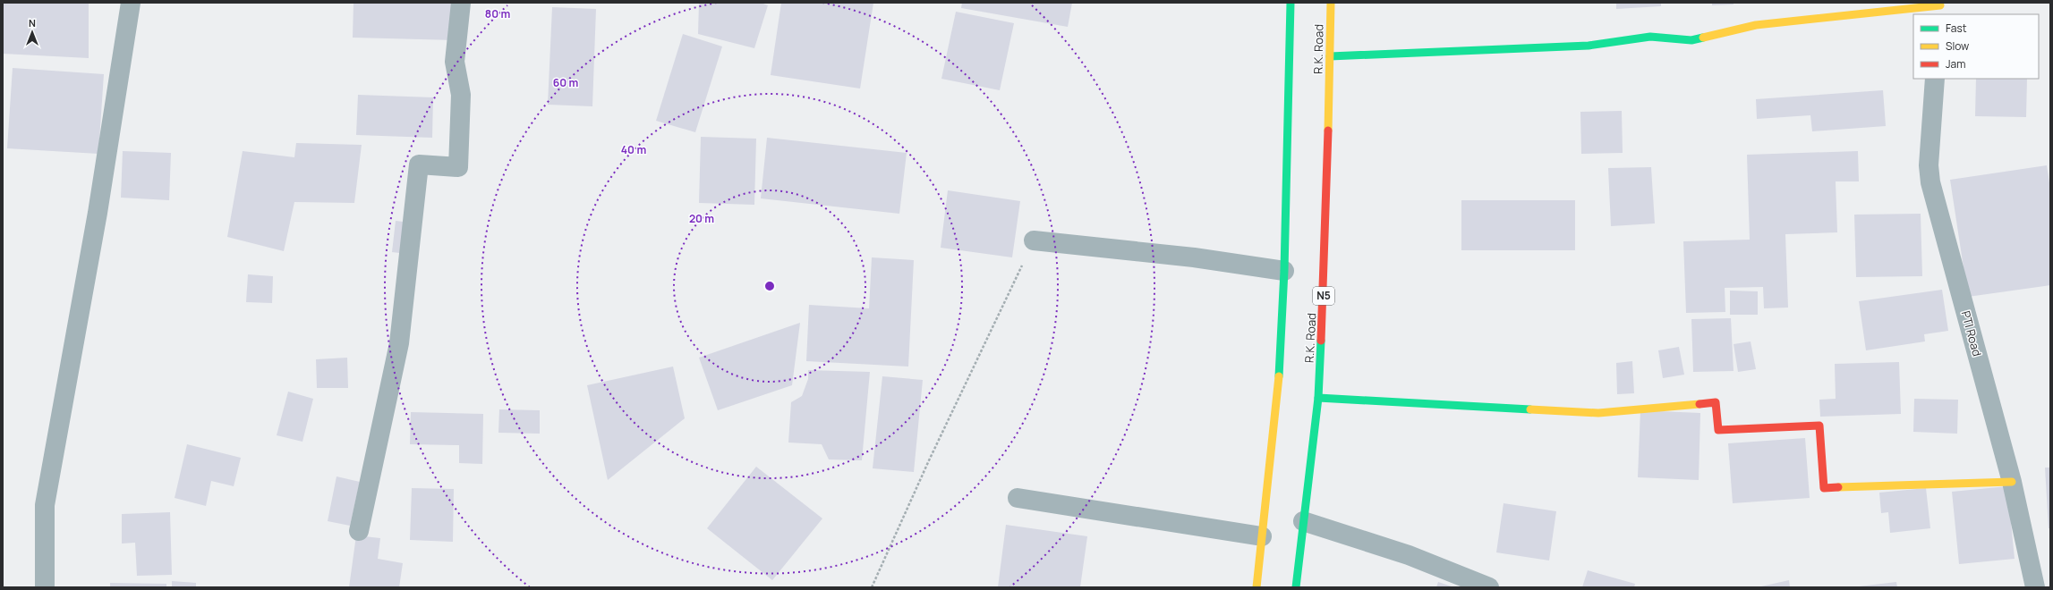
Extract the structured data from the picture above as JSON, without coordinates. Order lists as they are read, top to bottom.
{
  "streets": {
    "main road": ["R.K. Road", "N5"],
    "street": ["PTI Road"]
  },
  "legend": ["Fast", "Slow", "Jam"],
  "north": "top",
  "rings": [
    "80 m",
    "60 m",
    "40 m",
    "20 m"
  ]
}
